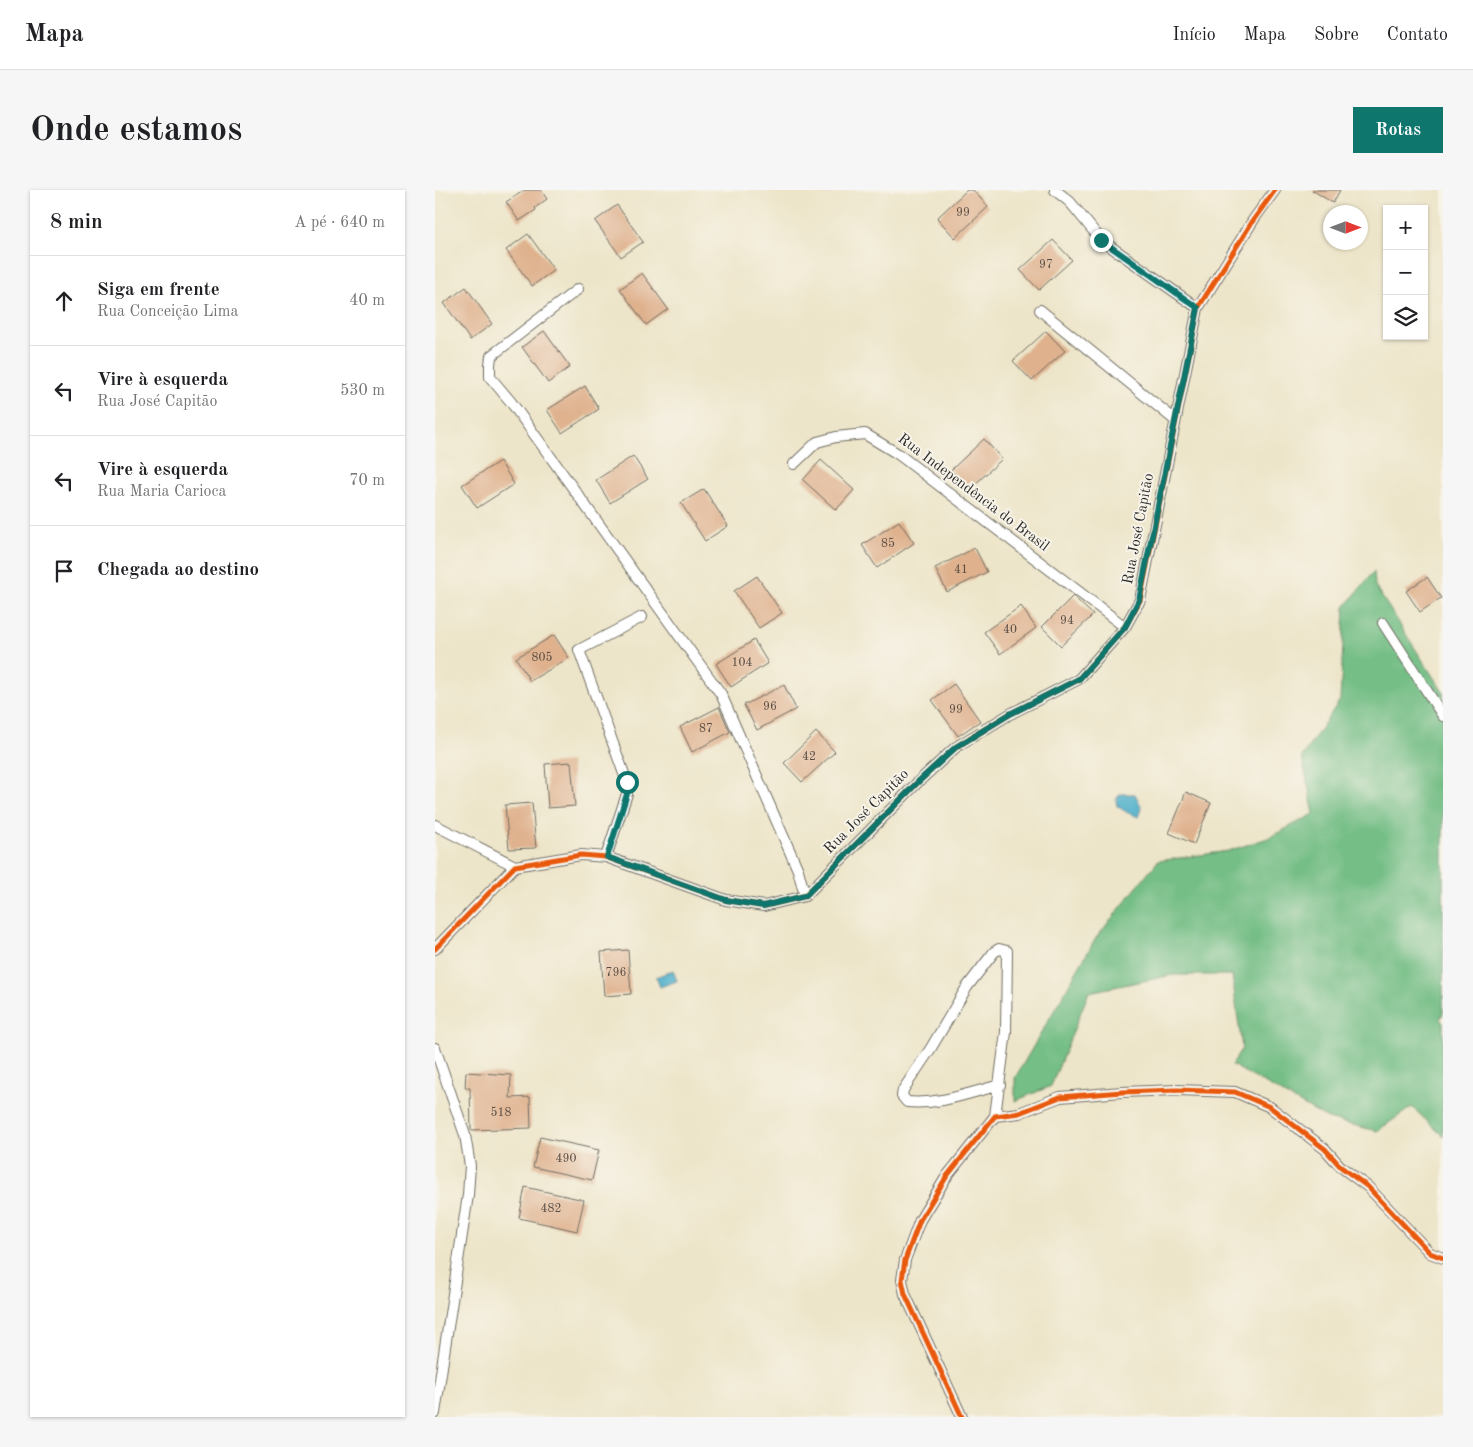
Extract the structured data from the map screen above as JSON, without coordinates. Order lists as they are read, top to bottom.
{
  "streets": {
    "street": ["Rua Independência do Brasil", "Rua José Capitão"]
  },
  "crossings": [
    ["Rua Independência do Brasil", "Rua José Capitão"]
  ],
  "house_numbers": [
    "99",
    "97",
    "85",
    "41",
    "94",
    "40",
    "805",
    "104",
    "96",
    "99",
    "87",
    "42",
    "796",
    "518",
    "490",
    "482"
  ],
  "north": "right",
  "page": {
    "header": "Mapa",
    "nav": [
      "Início",
      "Mapa",
      "Sobre",
      "Contato"
    ],
    "buttons": "Rotas",
    "title": "Onde estamos",
    "heading": ["8 min", "A pé · 640 m"],
    "map_buttons": ["+", "−"],
    "list": [
      ["Siga em frente", "Rua Conceição Lima", "40 m"],
      ["Vire à esquerda", "Rua José Capitão", "530 m"],
      ["Vire à esquerda", "Rua Maria Carioca", "70 m"],
      "Chegada ao destino"
    ]
  }
}
